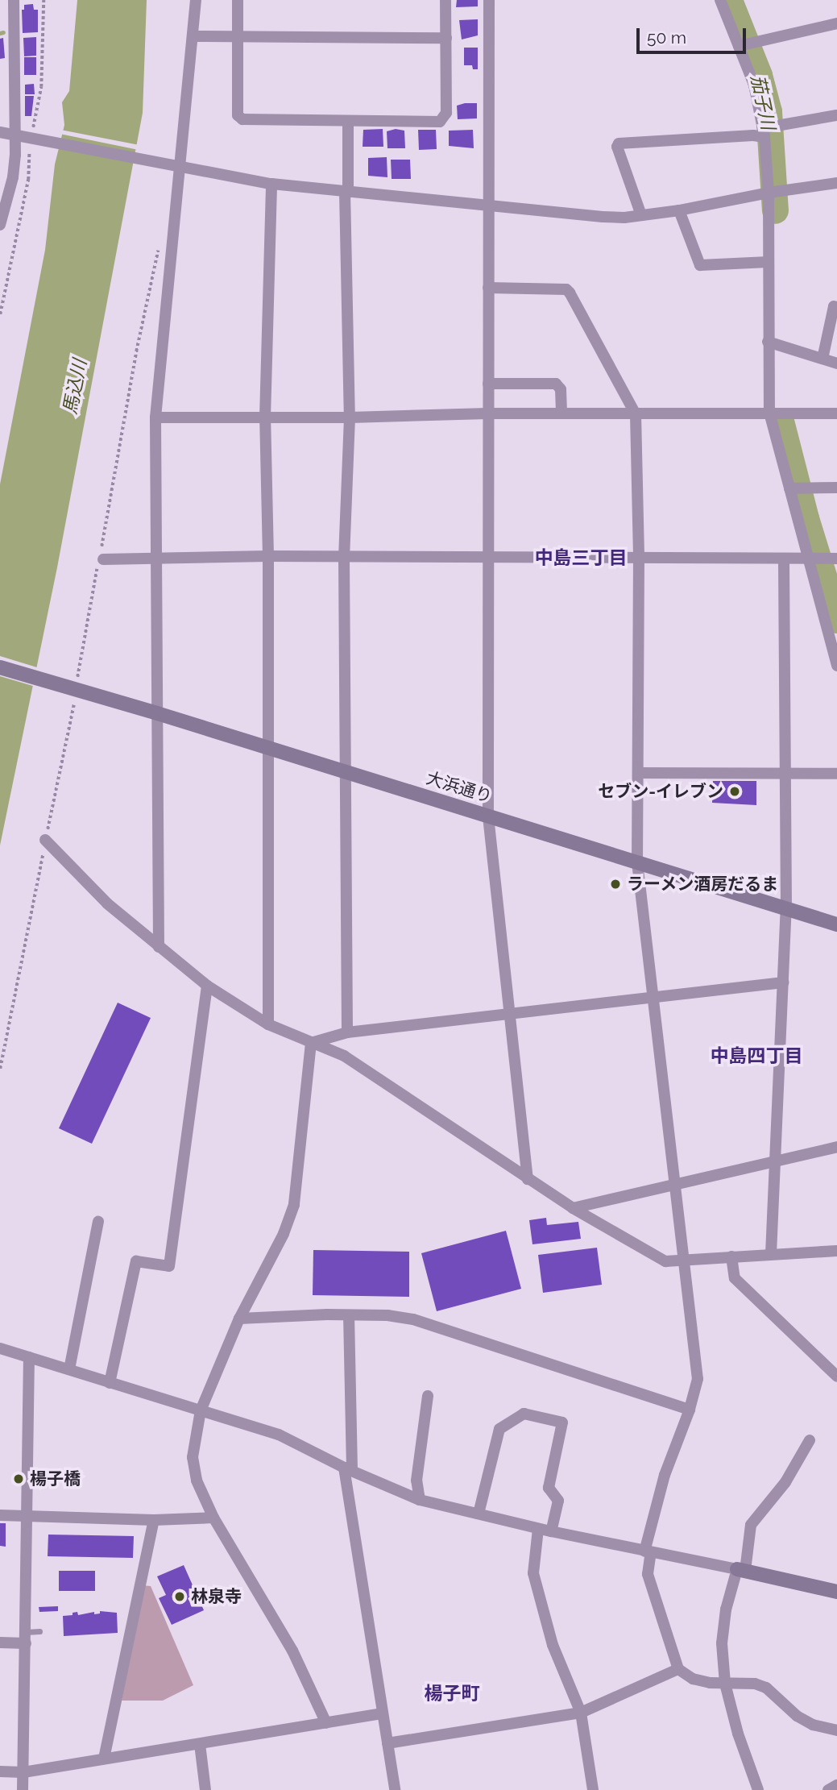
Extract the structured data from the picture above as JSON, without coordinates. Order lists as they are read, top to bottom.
{
  "streets": {
    "street": ["大浜通り"]
  },
  "districts": ["中島三丁目", "中島四丁目", "楊子町"],
  "water": ["茄子川", "馬込川"],
  "places": [
    "セブン-イレブン",
    "ラーメン酒房だるま",
    "楊子橋",
    "林泉寺"
  ],
  "scale_bar": "50 m"
}
